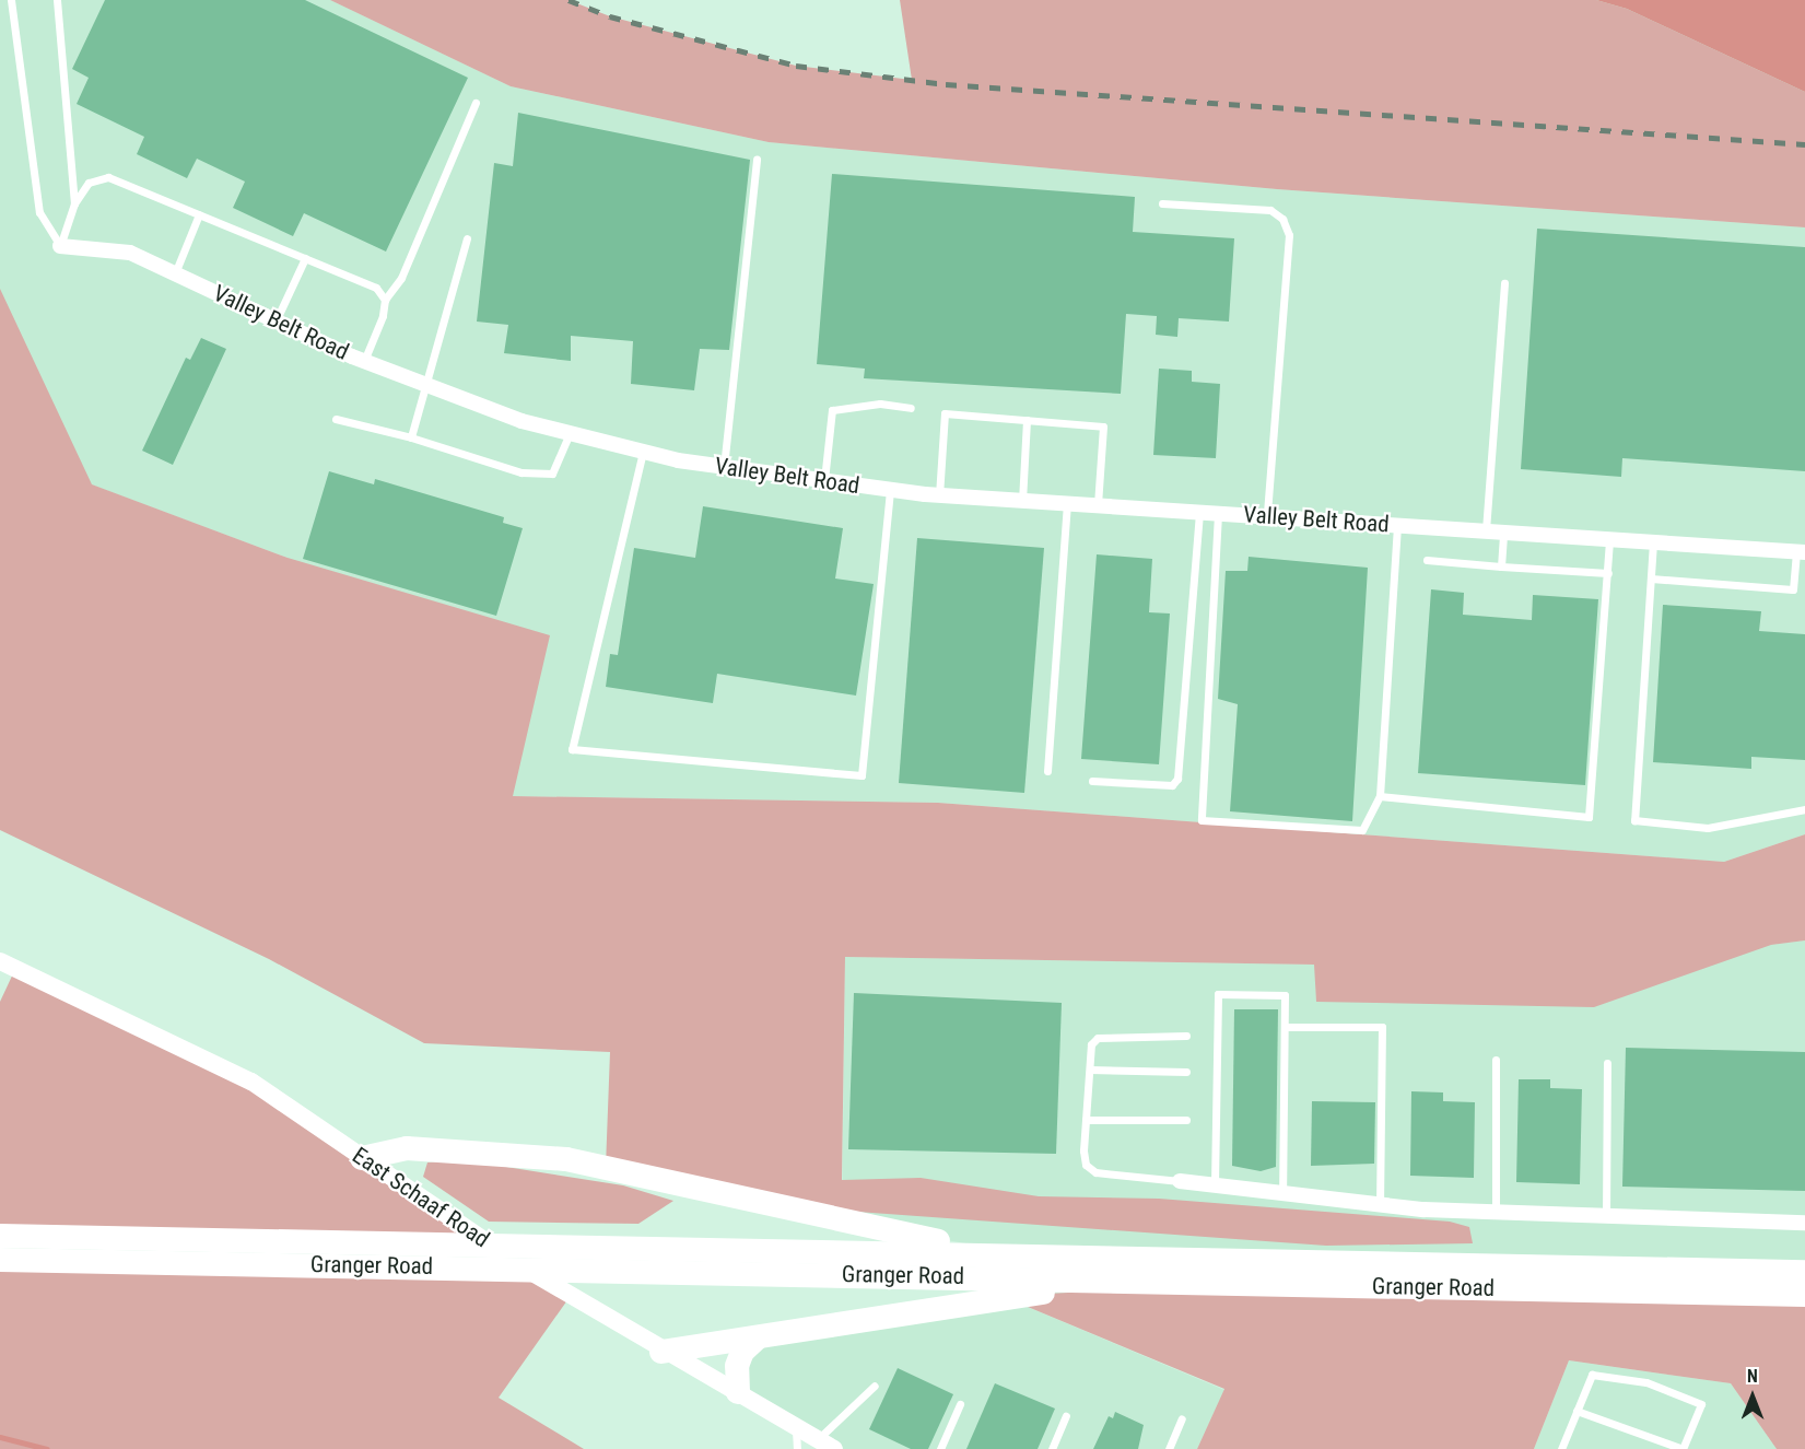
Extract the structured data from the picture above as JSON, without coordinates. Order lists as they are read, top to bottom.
{
  "streets": {
    "main road": ["Granger Road"],
    "street": ["Valley Belt Road", "East Schaaf Road"]
  },
  "north": "top"
}
